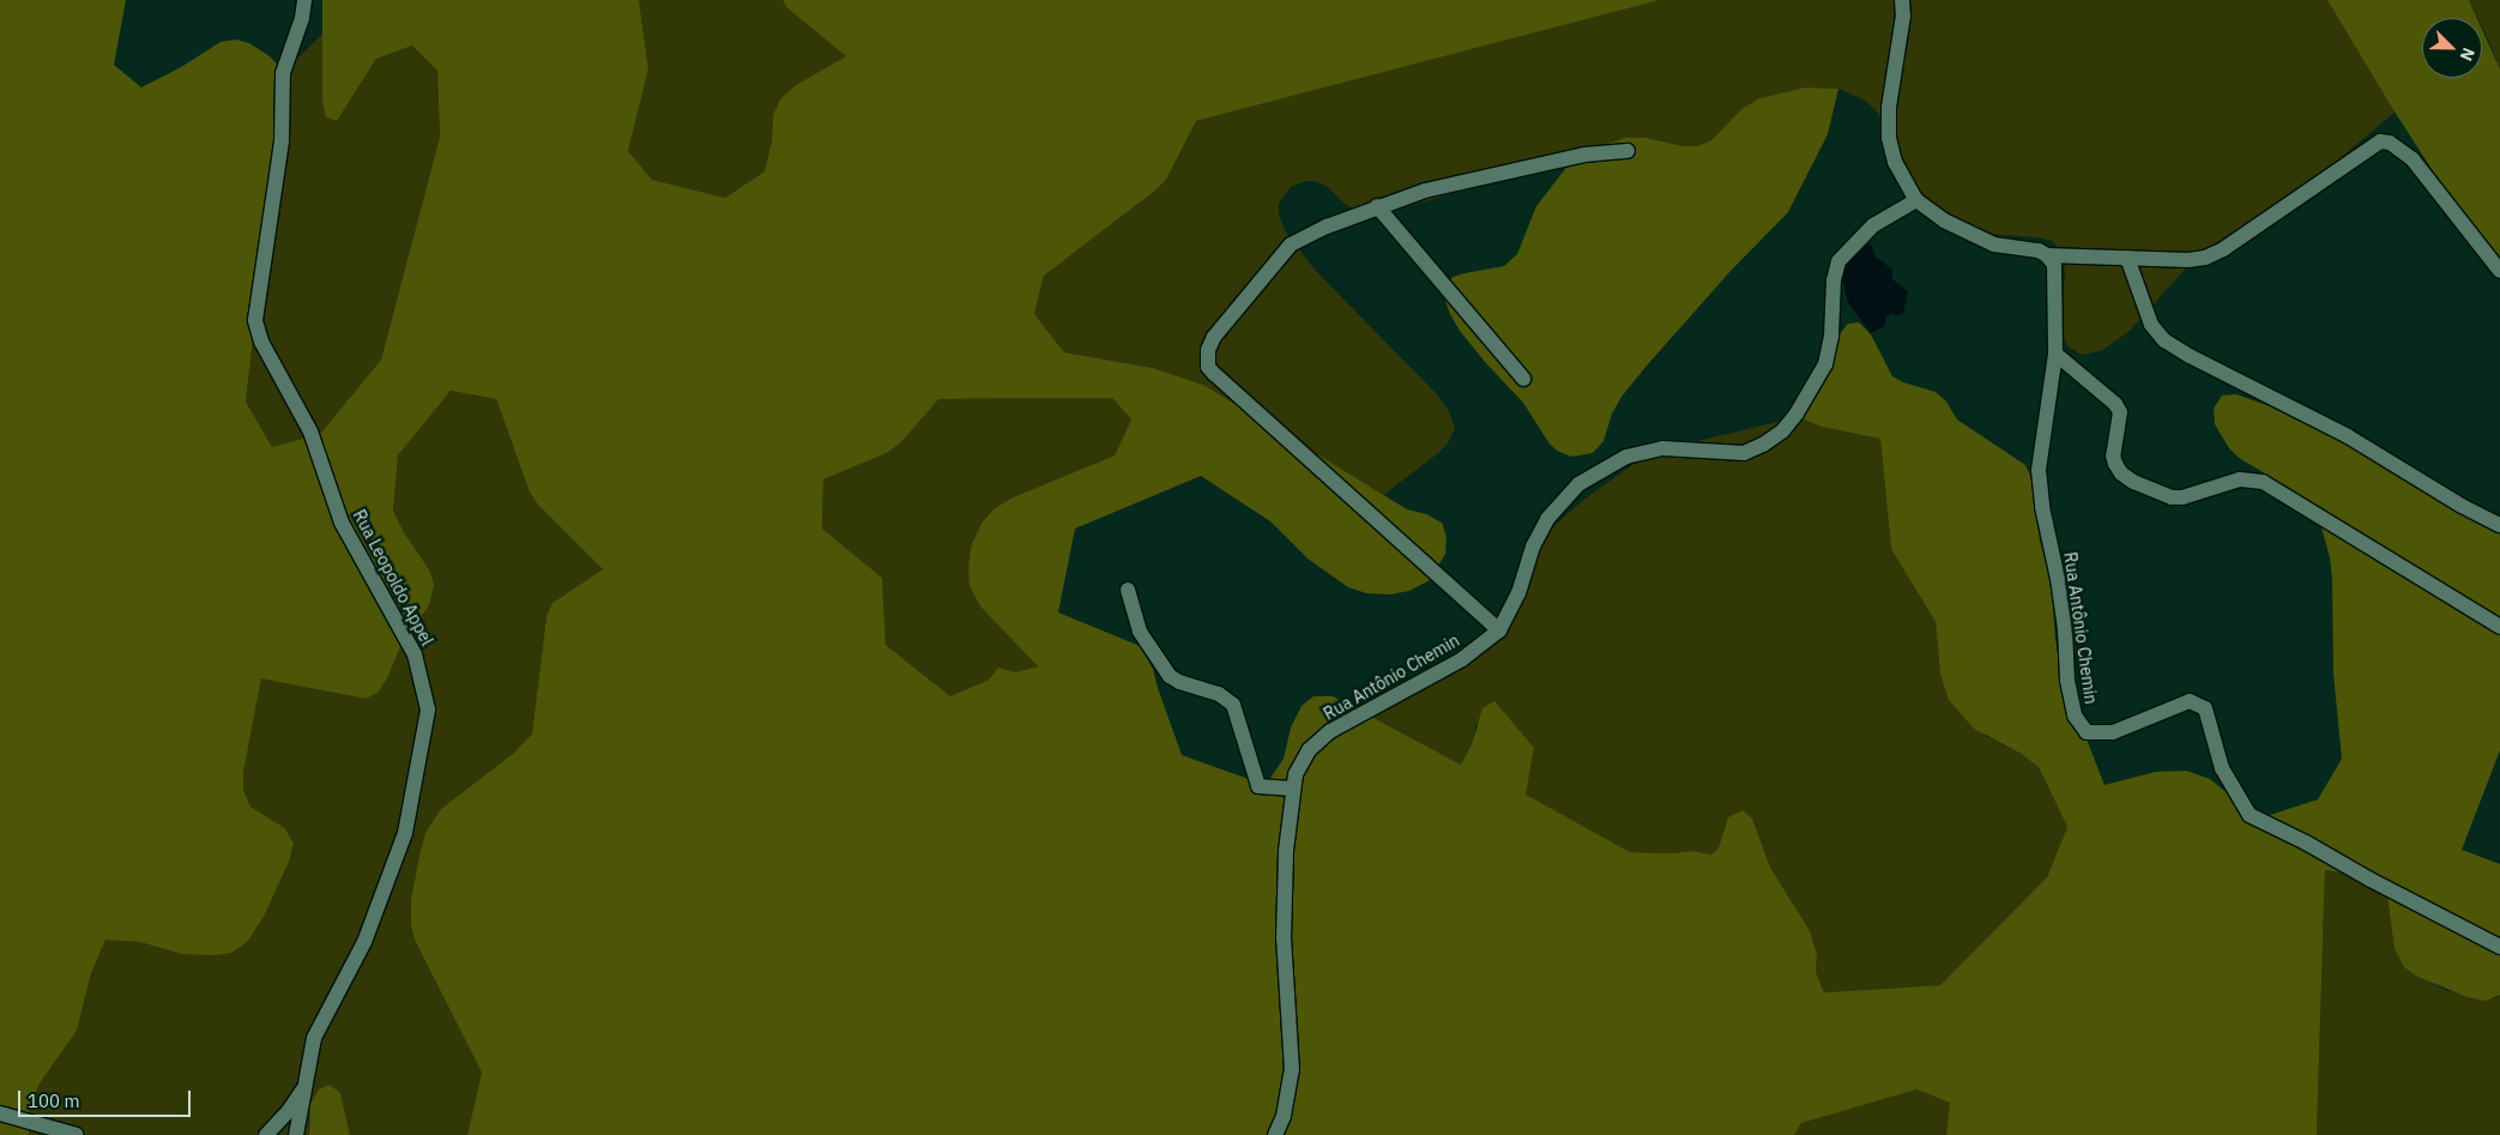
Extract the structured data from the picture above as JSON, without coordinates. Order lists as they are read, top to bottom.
{
  "streets": {
    "street": ["Rua Leopoldo Appel", "Rua Antônio Chemin"]
  },
  "scale_bar": "100 m",
  "north": "bottom right"
}
